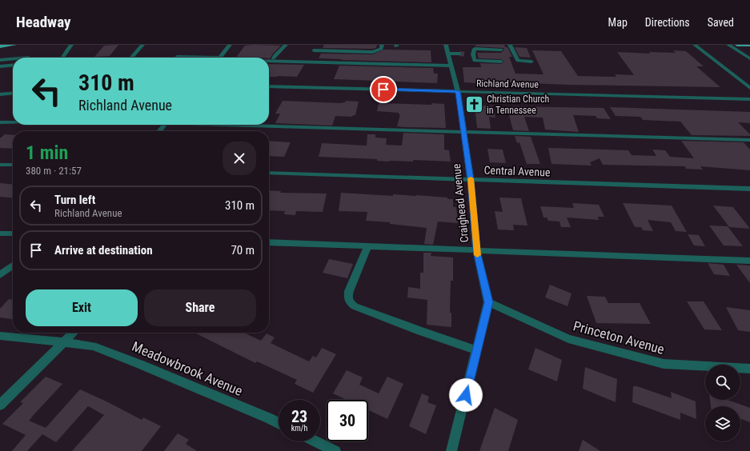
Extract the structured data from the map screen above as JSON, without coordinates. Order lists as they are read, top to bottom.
{
  "streets": {
    "street": [
      "Richland Avenue",
      "Central Avenue",
      "Craighead Avenue",
      "Princeton Avenue",
      "Meadowbrook Avenue"
    ]
  },
  "crossings": [
    ["Richland Avenue", "Craighead Avenue"],
    ["Central Avenue", "Craighead Avenue"],
    ["Craighead Avenue", "Princeton Avenue"]
  ],
  "places": {
    "church": ["Christian Church in Tennessee"]
  },
  "page": {
    "header": "Headway",
    "nav": ["Map", "Directions", "Saved"],
    "turn": ["310 m", "Richland Avenue"],
    "heading": ["1 min", "380 m · 21:57"],
    "list": [
      {
        "name": "Turn left",
        "note": "Richland Avenue",
        "value": "310 m"
      },
      {
        "name": "Arrive at destination",
        "value": "70 m"
      }
    ],
    "buttons": ["Exit", "Share"],
    "speed": "23 km/h",
    "limit": "30"
  }
}
